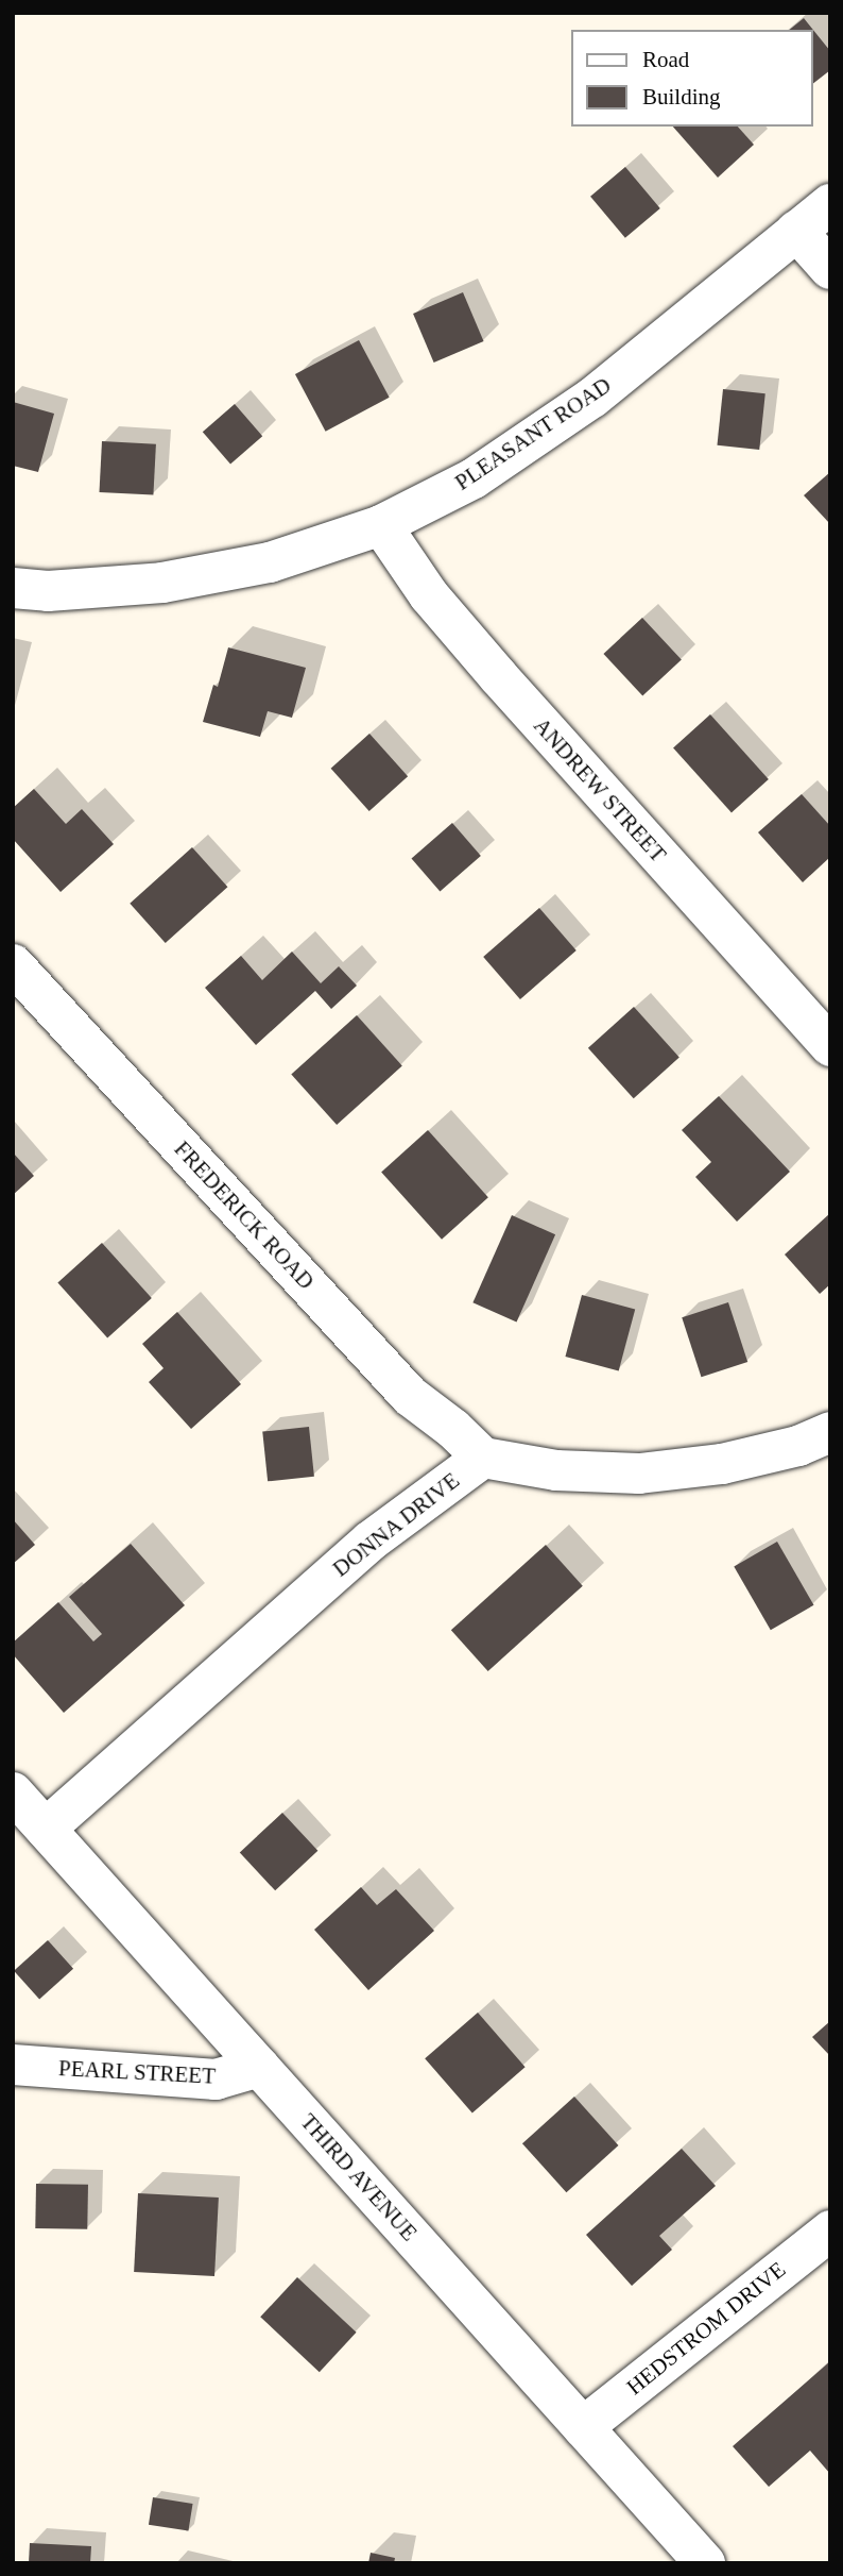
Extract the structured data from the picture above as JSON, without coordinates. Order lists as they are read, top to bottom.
{
  "streets": {
    "street": [
      "PLEASANT ROAD",
      "ANDREW STREET",
      "FREDERICK ROAD",
      "DONNA DRIVE",
      "PEARL STREET",
      "THIRD AVENUE",
      "HEDSTROM DRIVE"
    ]
  },
  "crossings": [
    ["PLEASANT ROAD", "ANDREW STREET"],
    ["FREDERICK ROAD", "DONNA DRIVE"],
    ["DONNA DRIVE", "THIRD AVENUE"],
    ["PEARL STREET", "THIRD AVENUE"],
    ["THIRD AVENUE", "HEDSTROM DRIVE"]
  ],
  "legend": ["Road", "Building"]
}
